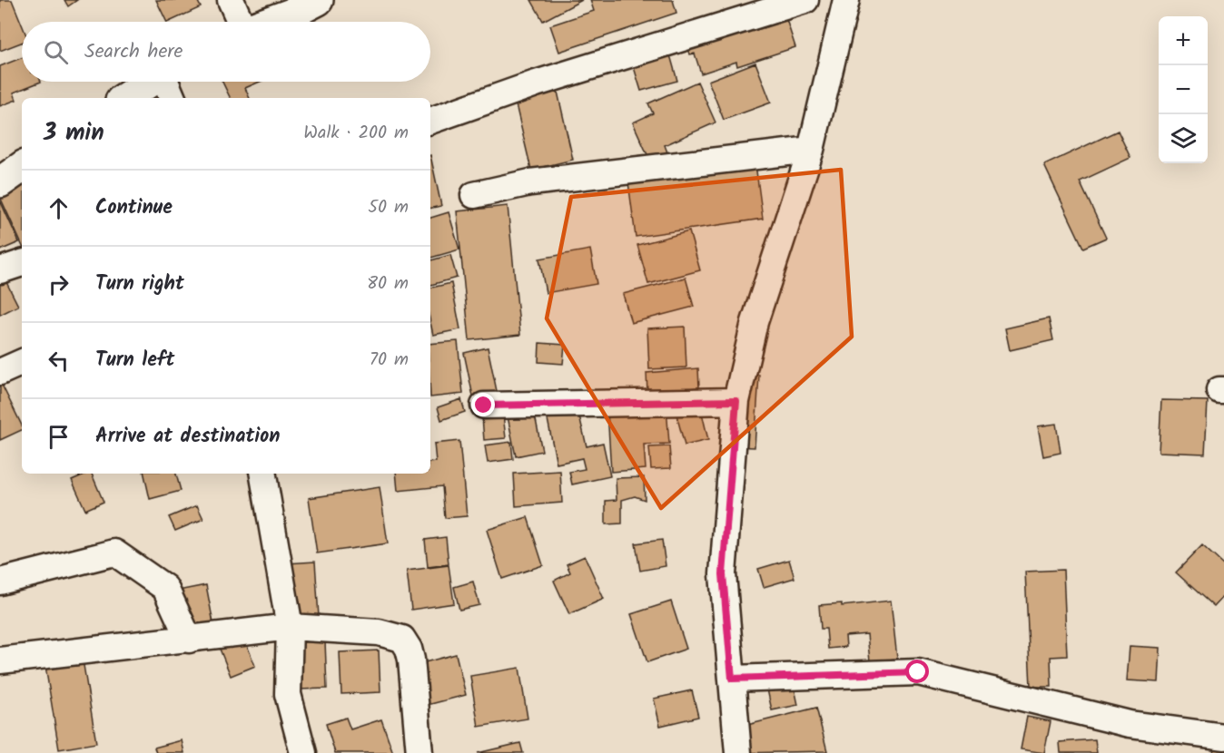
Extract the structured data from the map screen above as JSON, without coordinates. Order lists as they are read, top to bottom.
{
  "page": {
    "map_buttons": ["+", "−"],
    "search": "Search here",
    "heading": ["3 min", "Walk · 200 m"],
    "list": [
      ["Continue", "50 m"],
      ["Turn right", "80 m"],
      ["Turn left", "70 m"],
      "Arrive at destination"
    ]
  }
}
